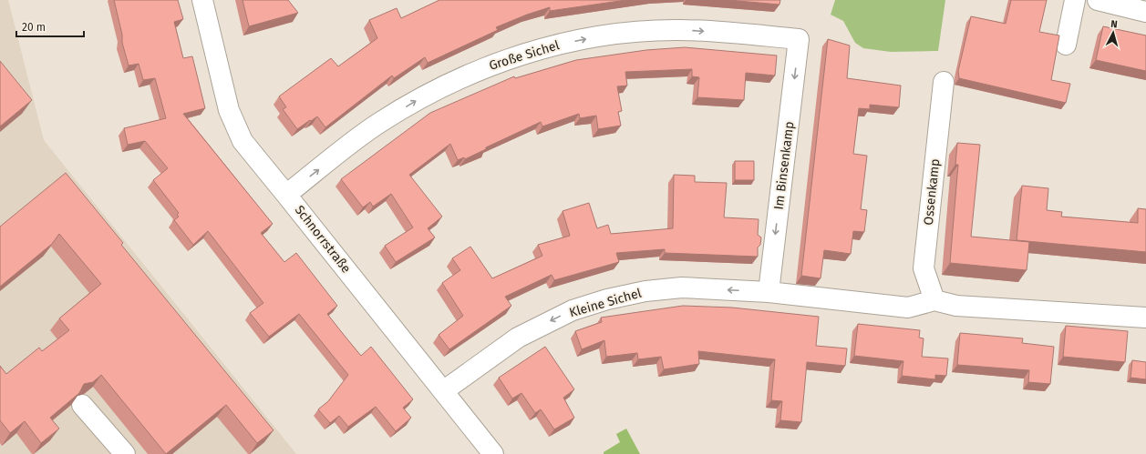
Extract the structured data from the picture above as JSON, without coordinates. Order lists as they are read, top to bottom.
{
  "streets": {
    "street": [
      "Große Sichel",
      "Im Binsenkamp",
      "Ossenkamp",
      "Schnorrstraße",
      "Kleine Sichel"
    ]
  },
  "crossings": [
    ["Große Sichel", "Im Binsenkamp"],
    ["Große Sichel", "Schnorrstraße"],
    ["Im Binsenkamp", "Kleine Sichel"],
    ["Schnorrstraße", "Kleine Sichel"]
  ],
  "one_way": ["Große Sichel", "Im Binsenkamp", "Kleine Sichel"],
  "scale_bar": "20 m",
  "north": "top"
}
